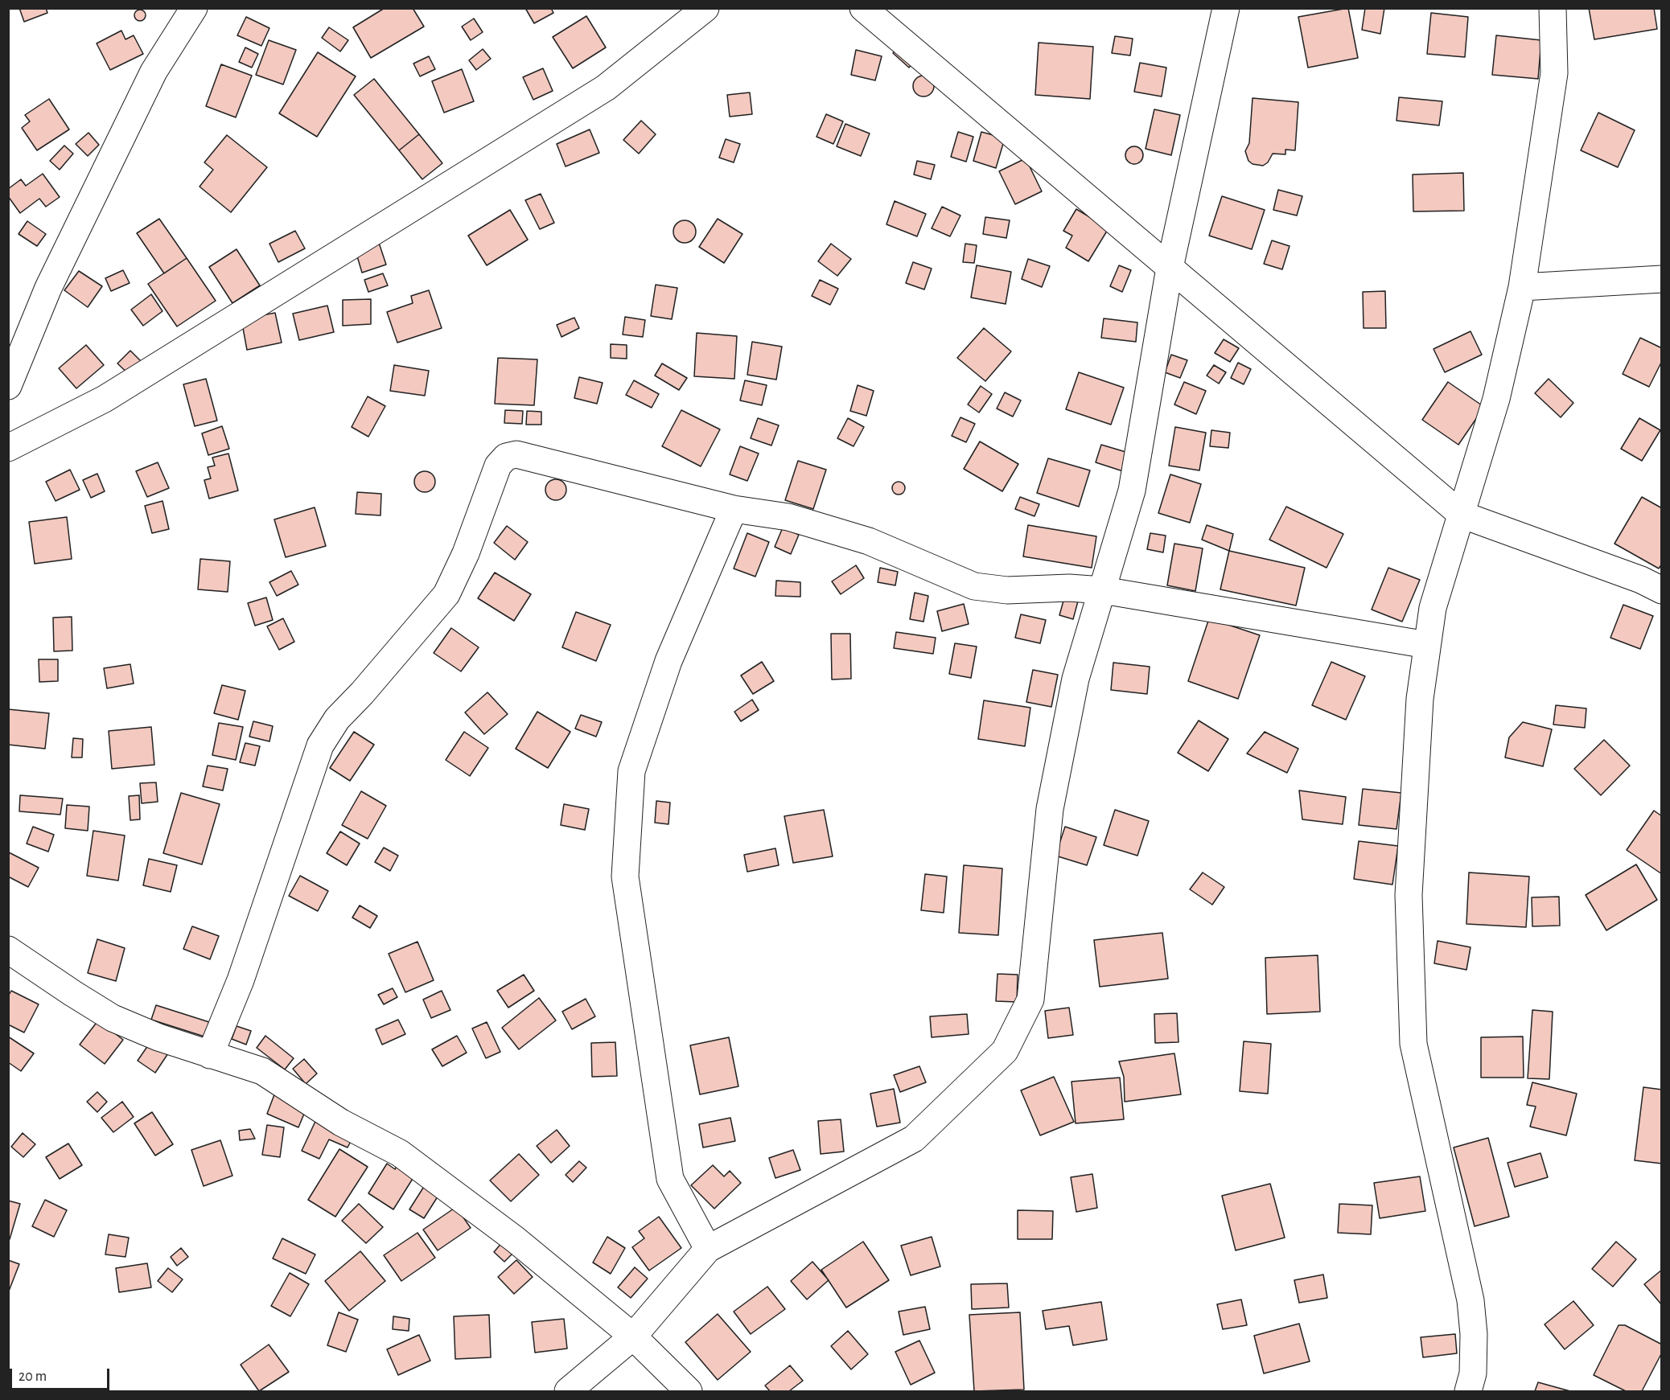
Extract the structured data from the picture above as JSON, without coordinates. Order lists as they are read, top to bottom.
{
  "scale_bar": "20 m"
}
